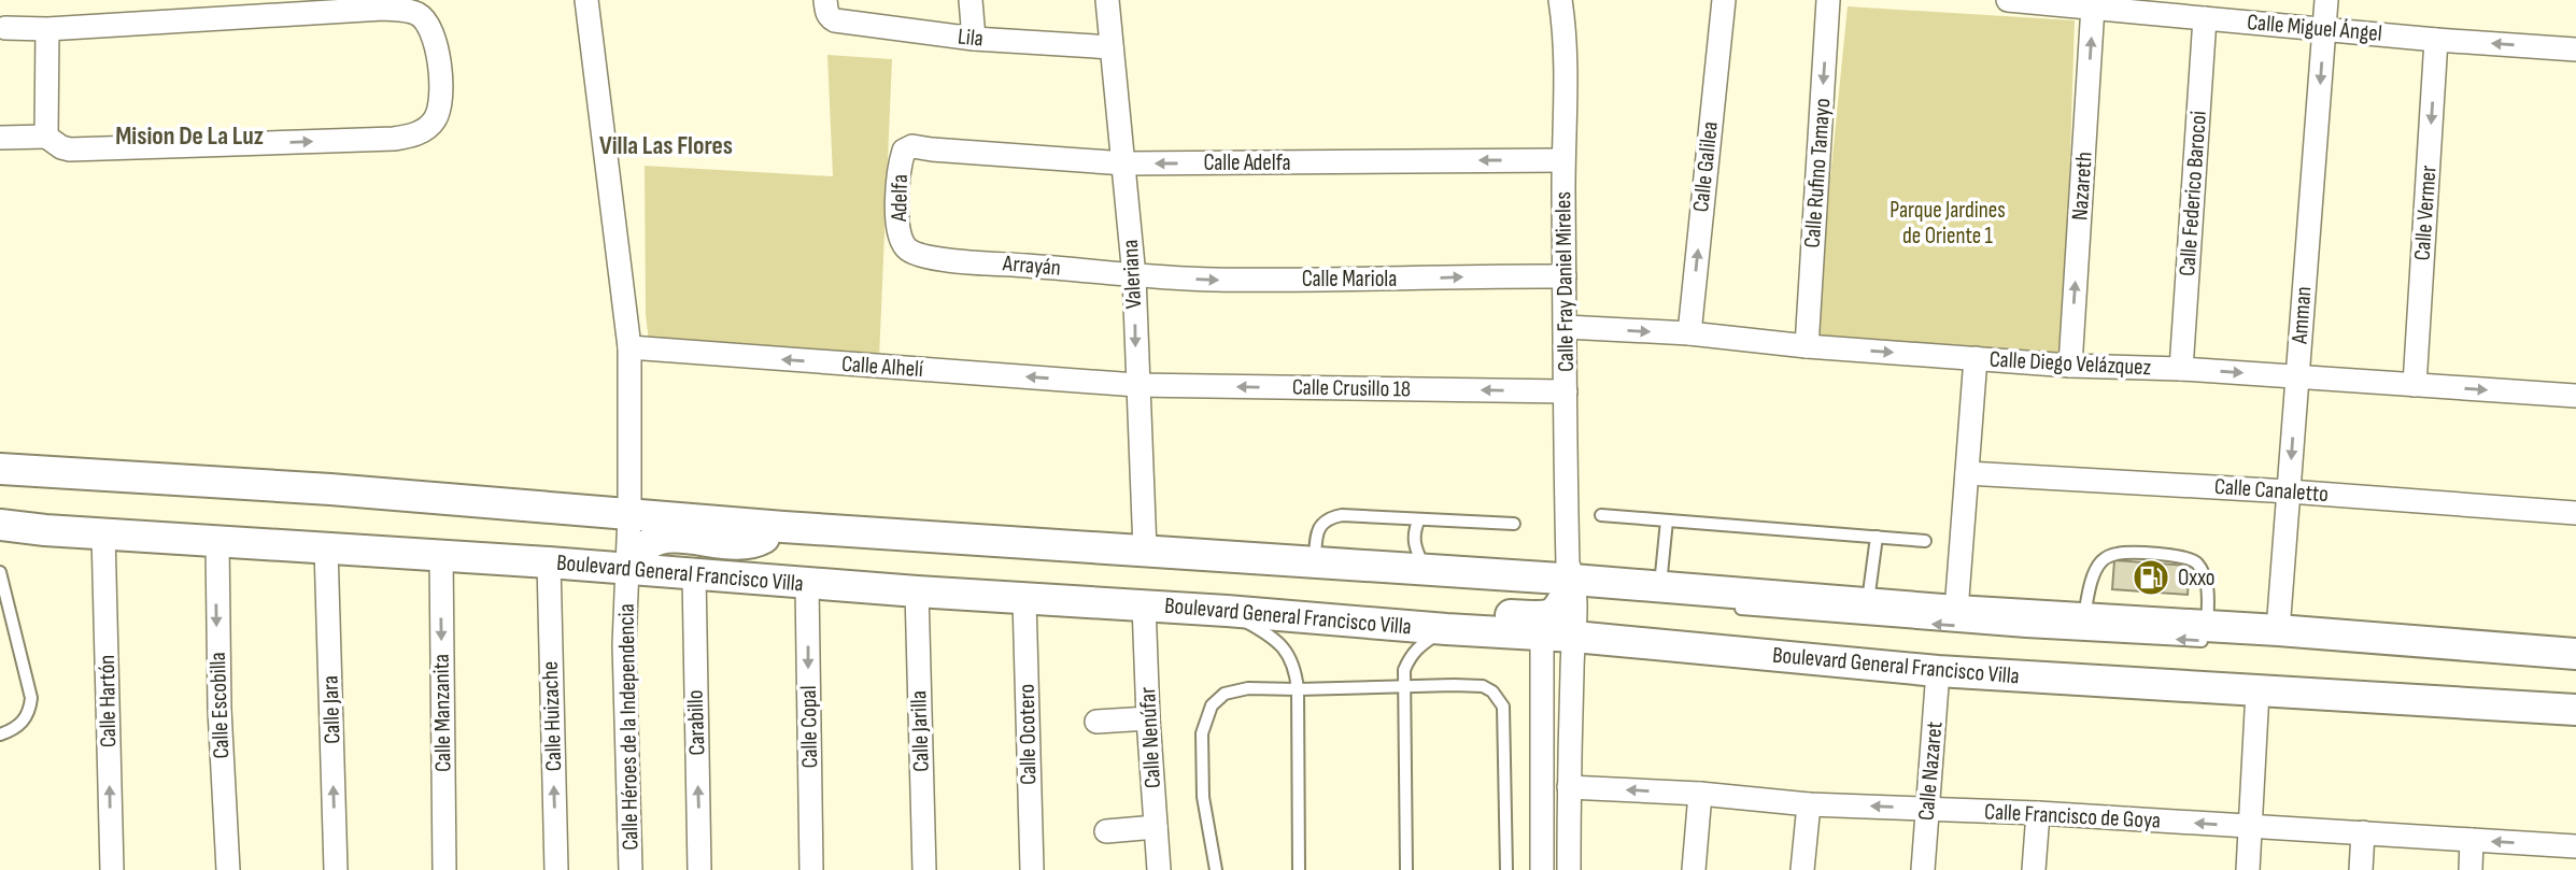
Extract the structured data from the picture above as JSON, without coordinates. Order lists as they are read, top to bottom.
{
  "streets": {
    "main road": ["Boulevard General Francisco Villa"],
    "street": [
      "Calle Miguel Ángel",
      "Lila",
      "Calle Adelfa",
      "Calle Galilea",
      "Calle Rufino Tamayo",
      "Nazareth",
      "Calle Federico Barocoi",
      "Adelfa",
      "Calle Vermer",
      "Arrayán",
      "Valeriana",
      "Calle Mariola",
      "Calle Fray Daniel Mireles",
      "Amman",
      "Calle Diego Velázquez",
      "Calle Alhelí",
      "Calle Crusillo 18",
      "Calle Canaletto",
      "Calle Hartón",
      "Calle Escobilla",
      "Calle Jara",
      "Calle Manzanita",
      "Calle Huizache",
      "Carabillo",
      "Calle Héroes de la Independencia",
      "Calle Copal",
      "Calle Jarilla",
      "Calle Ocotero",
      "Calle Nenúfar",
      "Calle Nazaret",
      "Calle Francisco de Goya"
    ]
  },
  "crossings": [
    ["Calle Miguel Ángel", "Nazareth"],
    ["Calle Miguel Ángel", "Calle Federico Barocoi"],
    ["Calle Miguel Ángel", "Calle Vermer"],
    ["Calle Miguel Ángel", "Amman"],
    ["Lila", "Valeriana"],
    ["Calle Adelfa", "Adelfa"],
    ["Calle Adelfa", "Valeriana"],
    ["Calle Adelfa", "Calle Fray Daniel Mireles"],
    ["Calle Galilea", "Calle Diego Velázquez"],
    ["Calle Rufino Tamayo", "Calle Diego Velázquez"],
    ["Nazareth", "Calle Diego Velázquez"],
    ["Calle Federico Barocoi", "Calle Diego Velázquez"],
    ["Adelfa", "Arrayán"],
    ["Calle Vermer", "Calle Diego Velázquez"],
    ["Arrayán", "Valeriana"],
    ["Arrayán", "Calle Mariola"],
    ["Valeriana", "Calle Mariola"],
    ["Valeriana", "Calle Alhelí"],
    ["Valeriana", "Calle Crusillo 18"],
    ["Valeriana", "Boulevard General Francisco Villa"],
    ["Calle Mariola", "Calle Fray Daniel Mireles"],
    ["Calle Fray Daniel Mireles", "Calle Diego Velázquez"],
    ["Calle Fray Daniel Mireles", "Calle Crusillo 18"],
    ["Calle Fray Daniel Mireles", "Boulevard General Francisco Villa"],
    ["Calle Fray Daniel Mireles", "Calle Francisco de Goya"],
    ["Amman", "Calle Diego Velázquez"],
    ["Amman", "Calle Canaletto"],
    ["Amman", "Boulevard General Francisco Villa"],
    ["Calle Alhelí", "Calle Crusillo 18"],
    ["Calle Alhelí", "Calle Héroes de la Independencia"],
    ["Boulevard General Francisco Villa", "Calle Hartón"],
    ["Boulevard General Francisco Villa", "Calle Escobilla"],
    ["Boulevard General Francisco Villa", "Calle Jara"],
    ["Boulevard General Francisco Villa", "Calle Manzanita"],
    ["Boulevard General Francisco Villa", "Calle Huizache"],
    ["Boulevard General Francisco Villa", "Carabillo"],
    ["Boulevard General Francisco Villa", "Calle Héroes de la Independencia"],
    ["Boulevard General Francisco Villa", "Calle Copal"],
    ["Boulevard General Francisco Villa", "Calle Jarilla"],
    ["Boulevard General Francisco Villa", "Calle Ocotero"],
    ["Boulevard General Francisco Villa", "Calle Nenúfar"],
    ["Boulevard General Francisco Villa", "Calle Nazaret"],
    ["Calle Nazaret", "Calle Francisco de Goya"]
  ],
  "one_way": [
    "Calle Adelfa",
    "Calle Galilea",
    "Calle Rufino Tamayo",
    "Nazareth",
    "Calle Vermer",
    "Calle Mariola",
    "Amman",
    "Calle Diego Velázquez",
    "Calle Alhelí",
    "Calle Crusillo 18",
    "Calle Hartón",
    "Calle Escobilla",
    "Calle Jara",
    "Calle Manzanita",
    "Calle Huizache",
    "Carabillo",
    "Calle Copal",
    "Calle Francisco de Goya"
  ],
  "districts": ["Mision De La Luz", "Villa Las Flores"],
  "parks": ["Parque Jardines de Oriente 1"],
  "places": {
    "fuel station": ["Oxxo"]
  }
}
